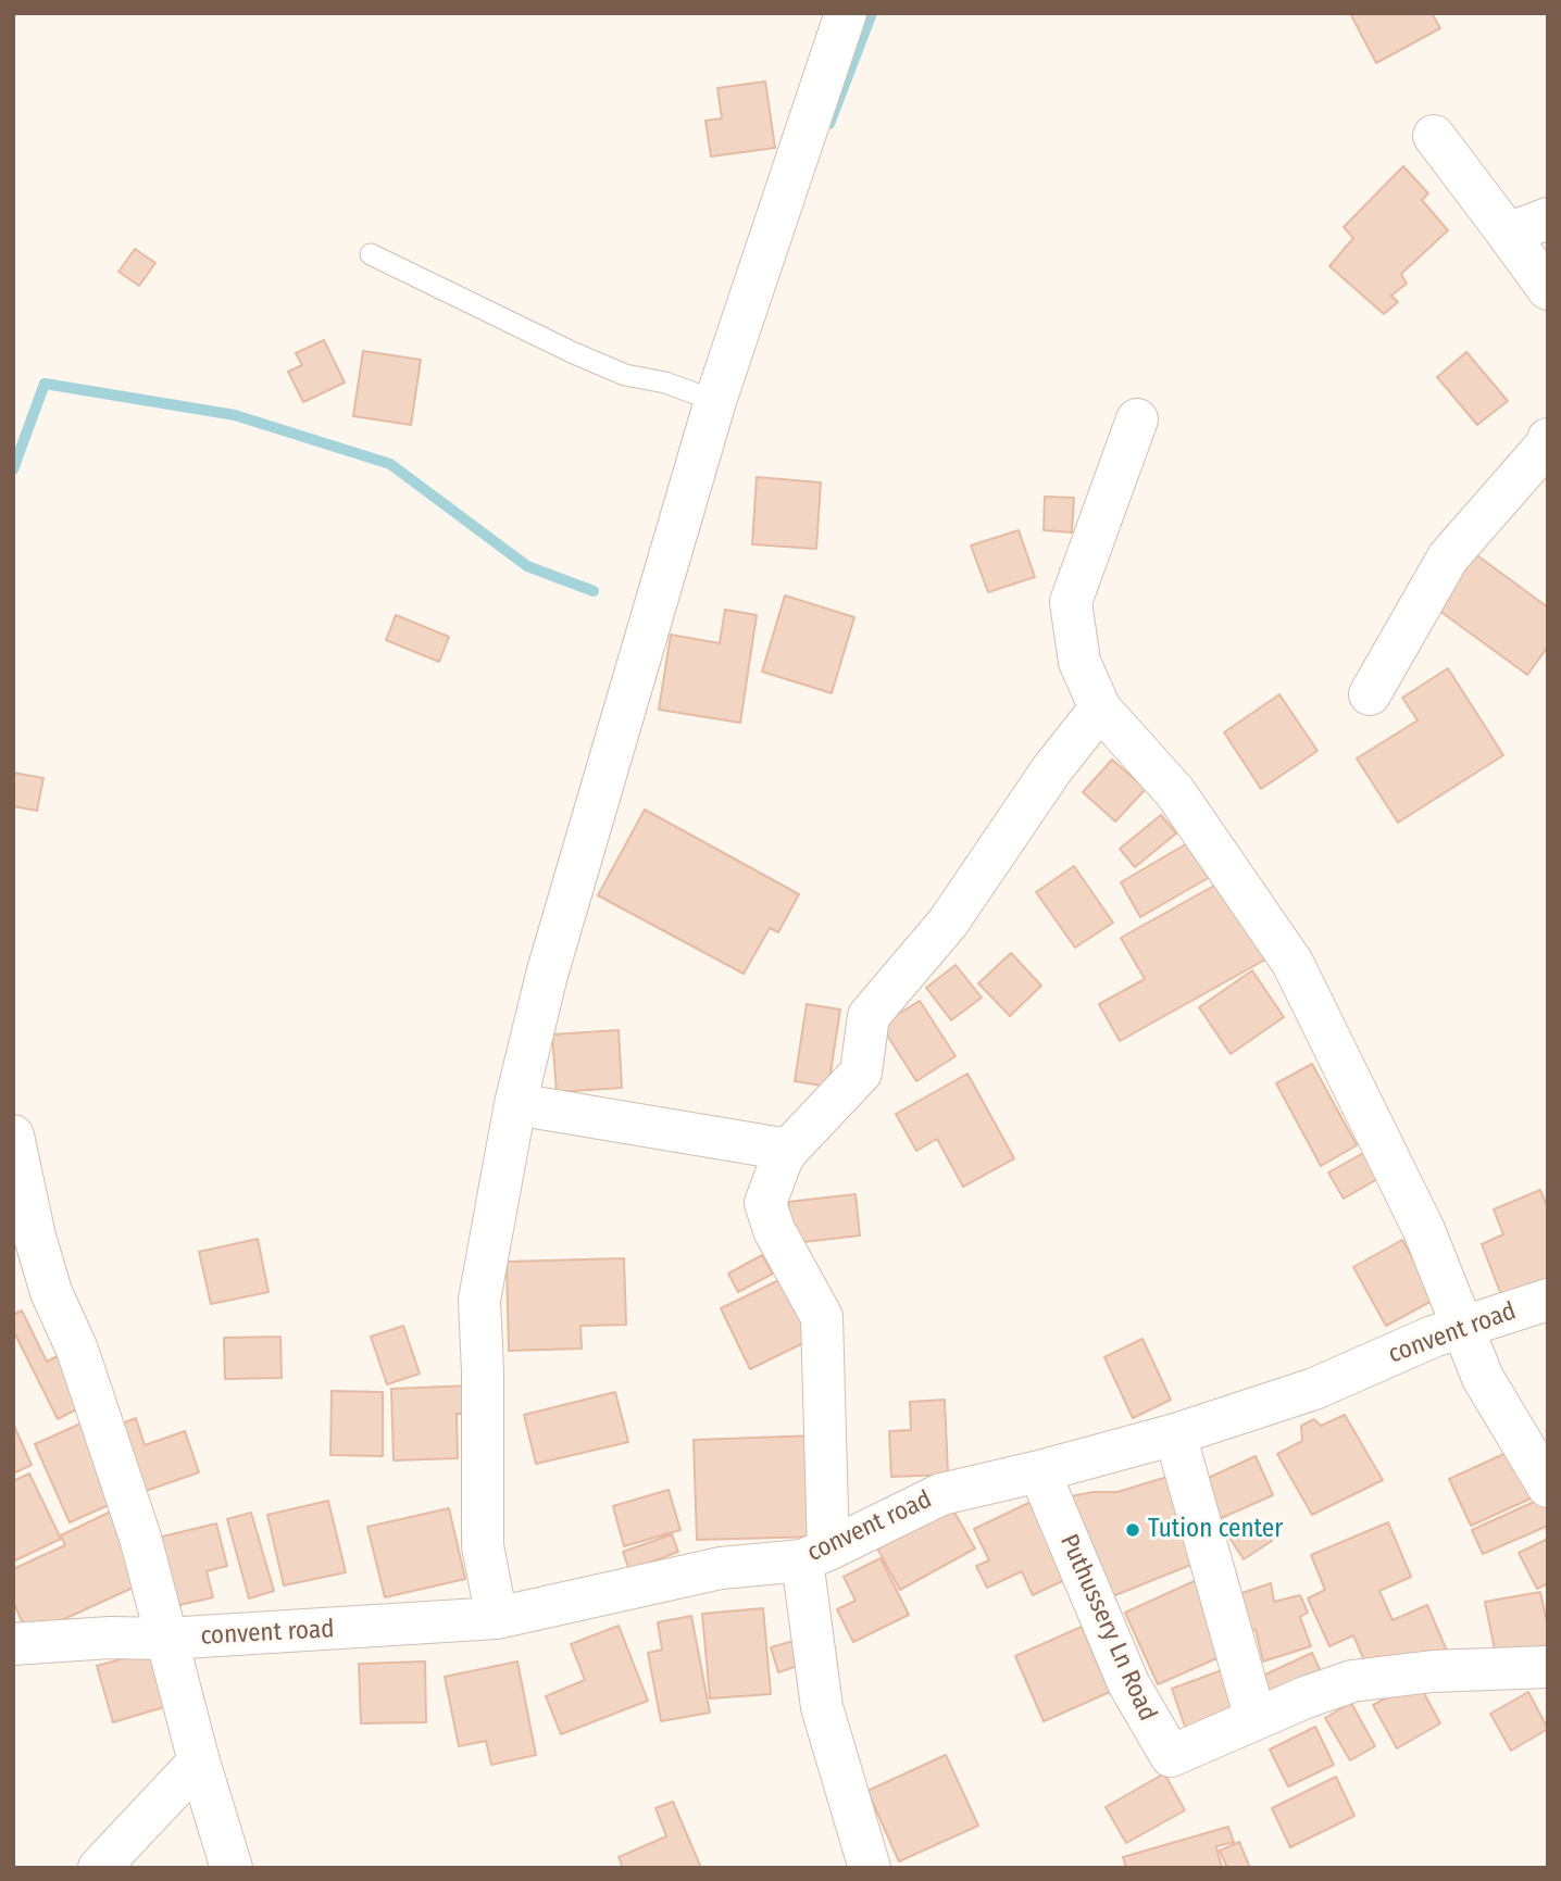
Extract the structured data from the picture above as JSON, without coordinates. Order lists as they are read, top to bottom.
{
  "streets": {
    "street": ["convent road", "Puthussery Ln Road"]
  },
  "crossings": [
    ["convent road", "Puthussery Ln Road"]
  ],
  "places": ["Tution center"]
}
